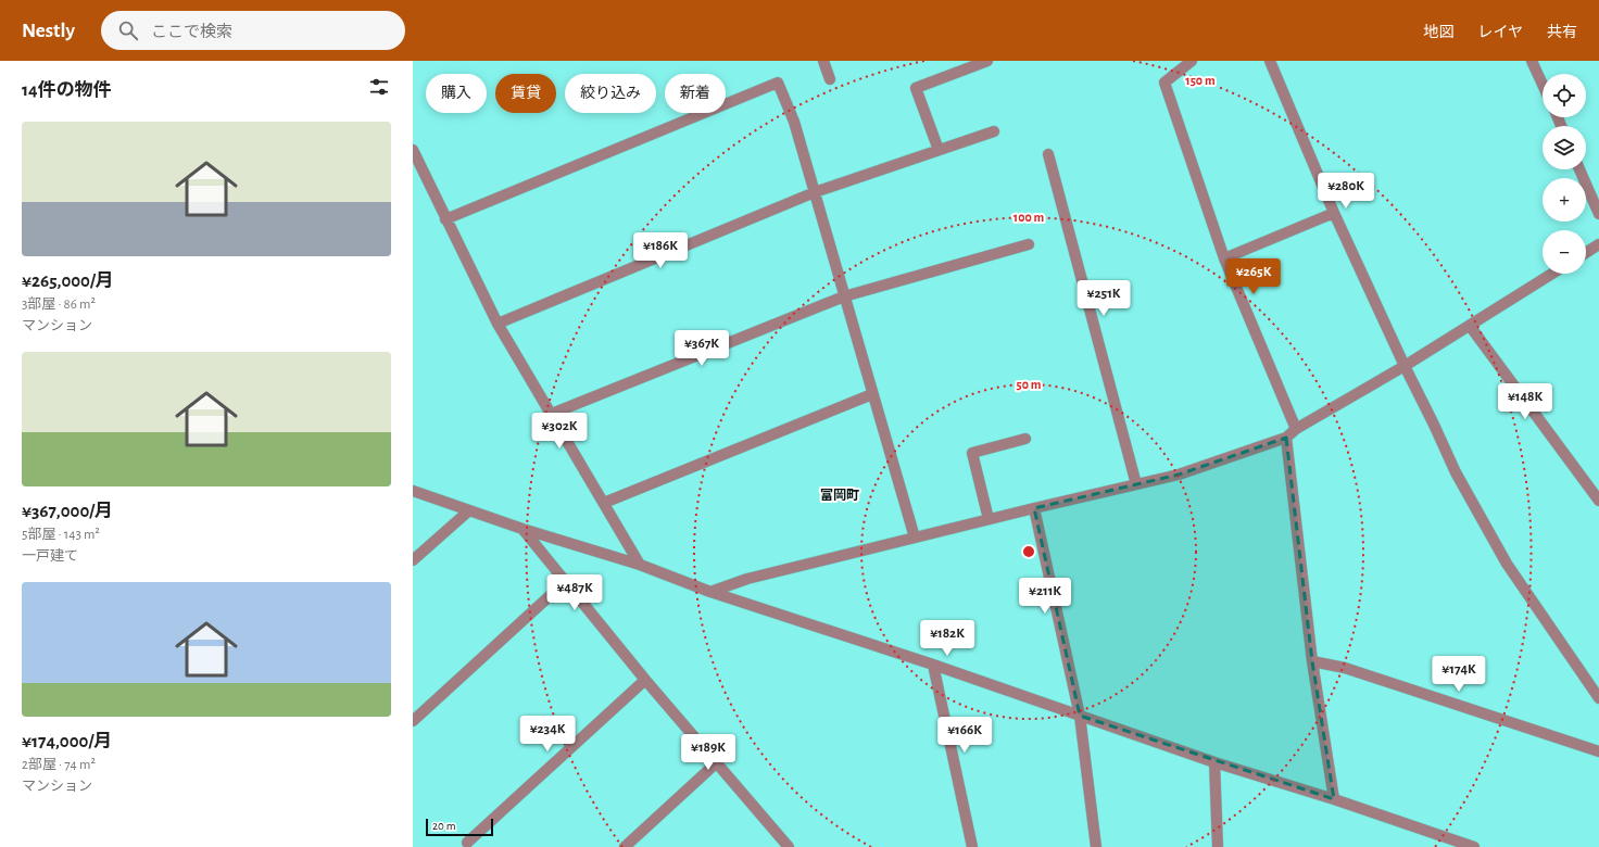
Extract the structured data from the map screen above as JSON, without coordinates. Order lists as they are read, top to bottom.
{
  "districts": ["富岡町"],
  "scale_bar": "20 m",
  "page": {
    "header": "Nestly",
    "search": "ここで検索",
    "nav": ["地図", "レイヤ", "共有"],
    "heading": "14件の物件",
    "map_buttons": ["+", "−"],
    "chip": [
      "購入",
      "賃貸",
      "絞り込み",
      "新着"
    ],
    "list": [
      {
        "name": "¥265,000/月",
        "note": "3部屋 · 86 m² · マンション"
      },
      {
        "name": "¥367,000/月",
        "note": "5部屋 · 143 m² · 一戸建て"
      },
      {
        "name": "¥174,000/月",
        "note": "2部屋 · 74 m² · マンション"
      }
    ],
    "price": [
      "¥280K",
      "¥186K",
      "¥265K",
      "¥251K",
      "¥367K",
      "¥148K",
      "¥302K",
      "¥487K",
      "¥211K",
      "¥182K",
      "¥174K",
      "¥234K",
      "¥166K",
      "¥189K"
    ],
    "scale": "20 m"
  },
  "rings": ["150 m", "100 m", "50 m"]
}
